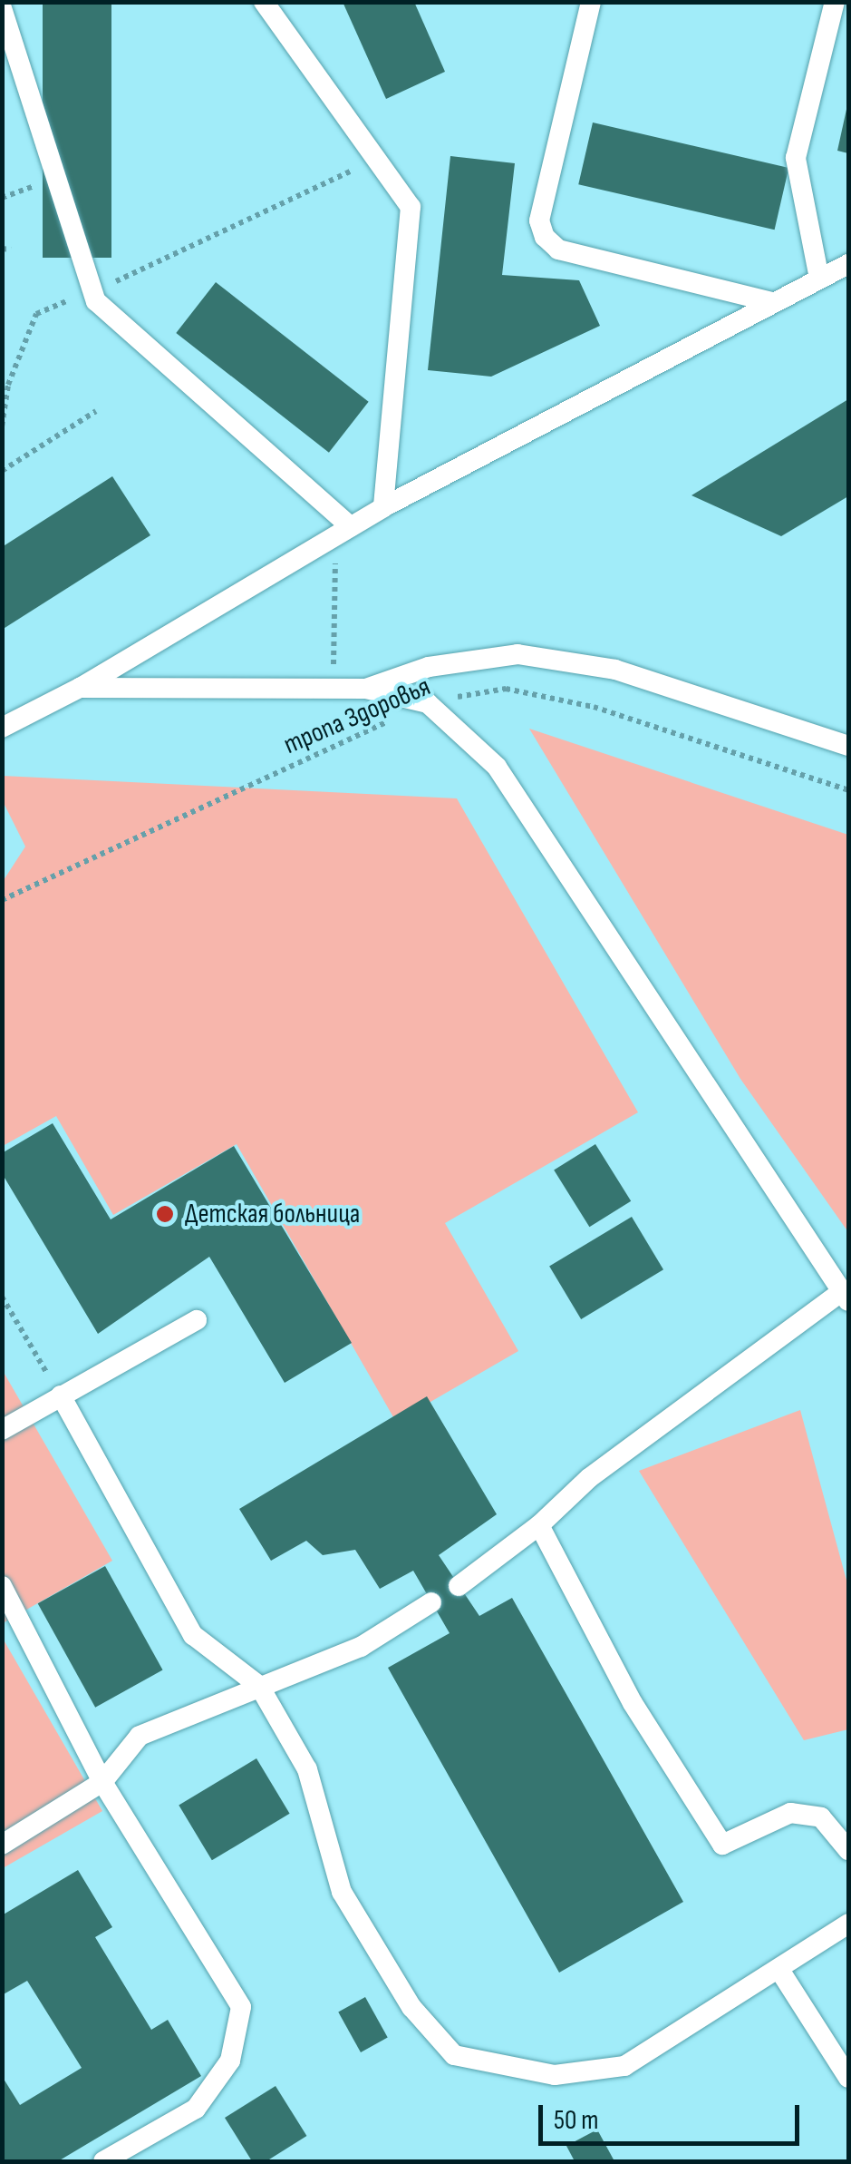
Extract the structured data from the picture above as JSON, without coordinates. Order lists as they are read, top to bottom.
{
  "streets": {
    "path": ["тропа Здоровья"]
  },
  "places": ["Детская больница"],
  "scale_bar": "50 m"
}
